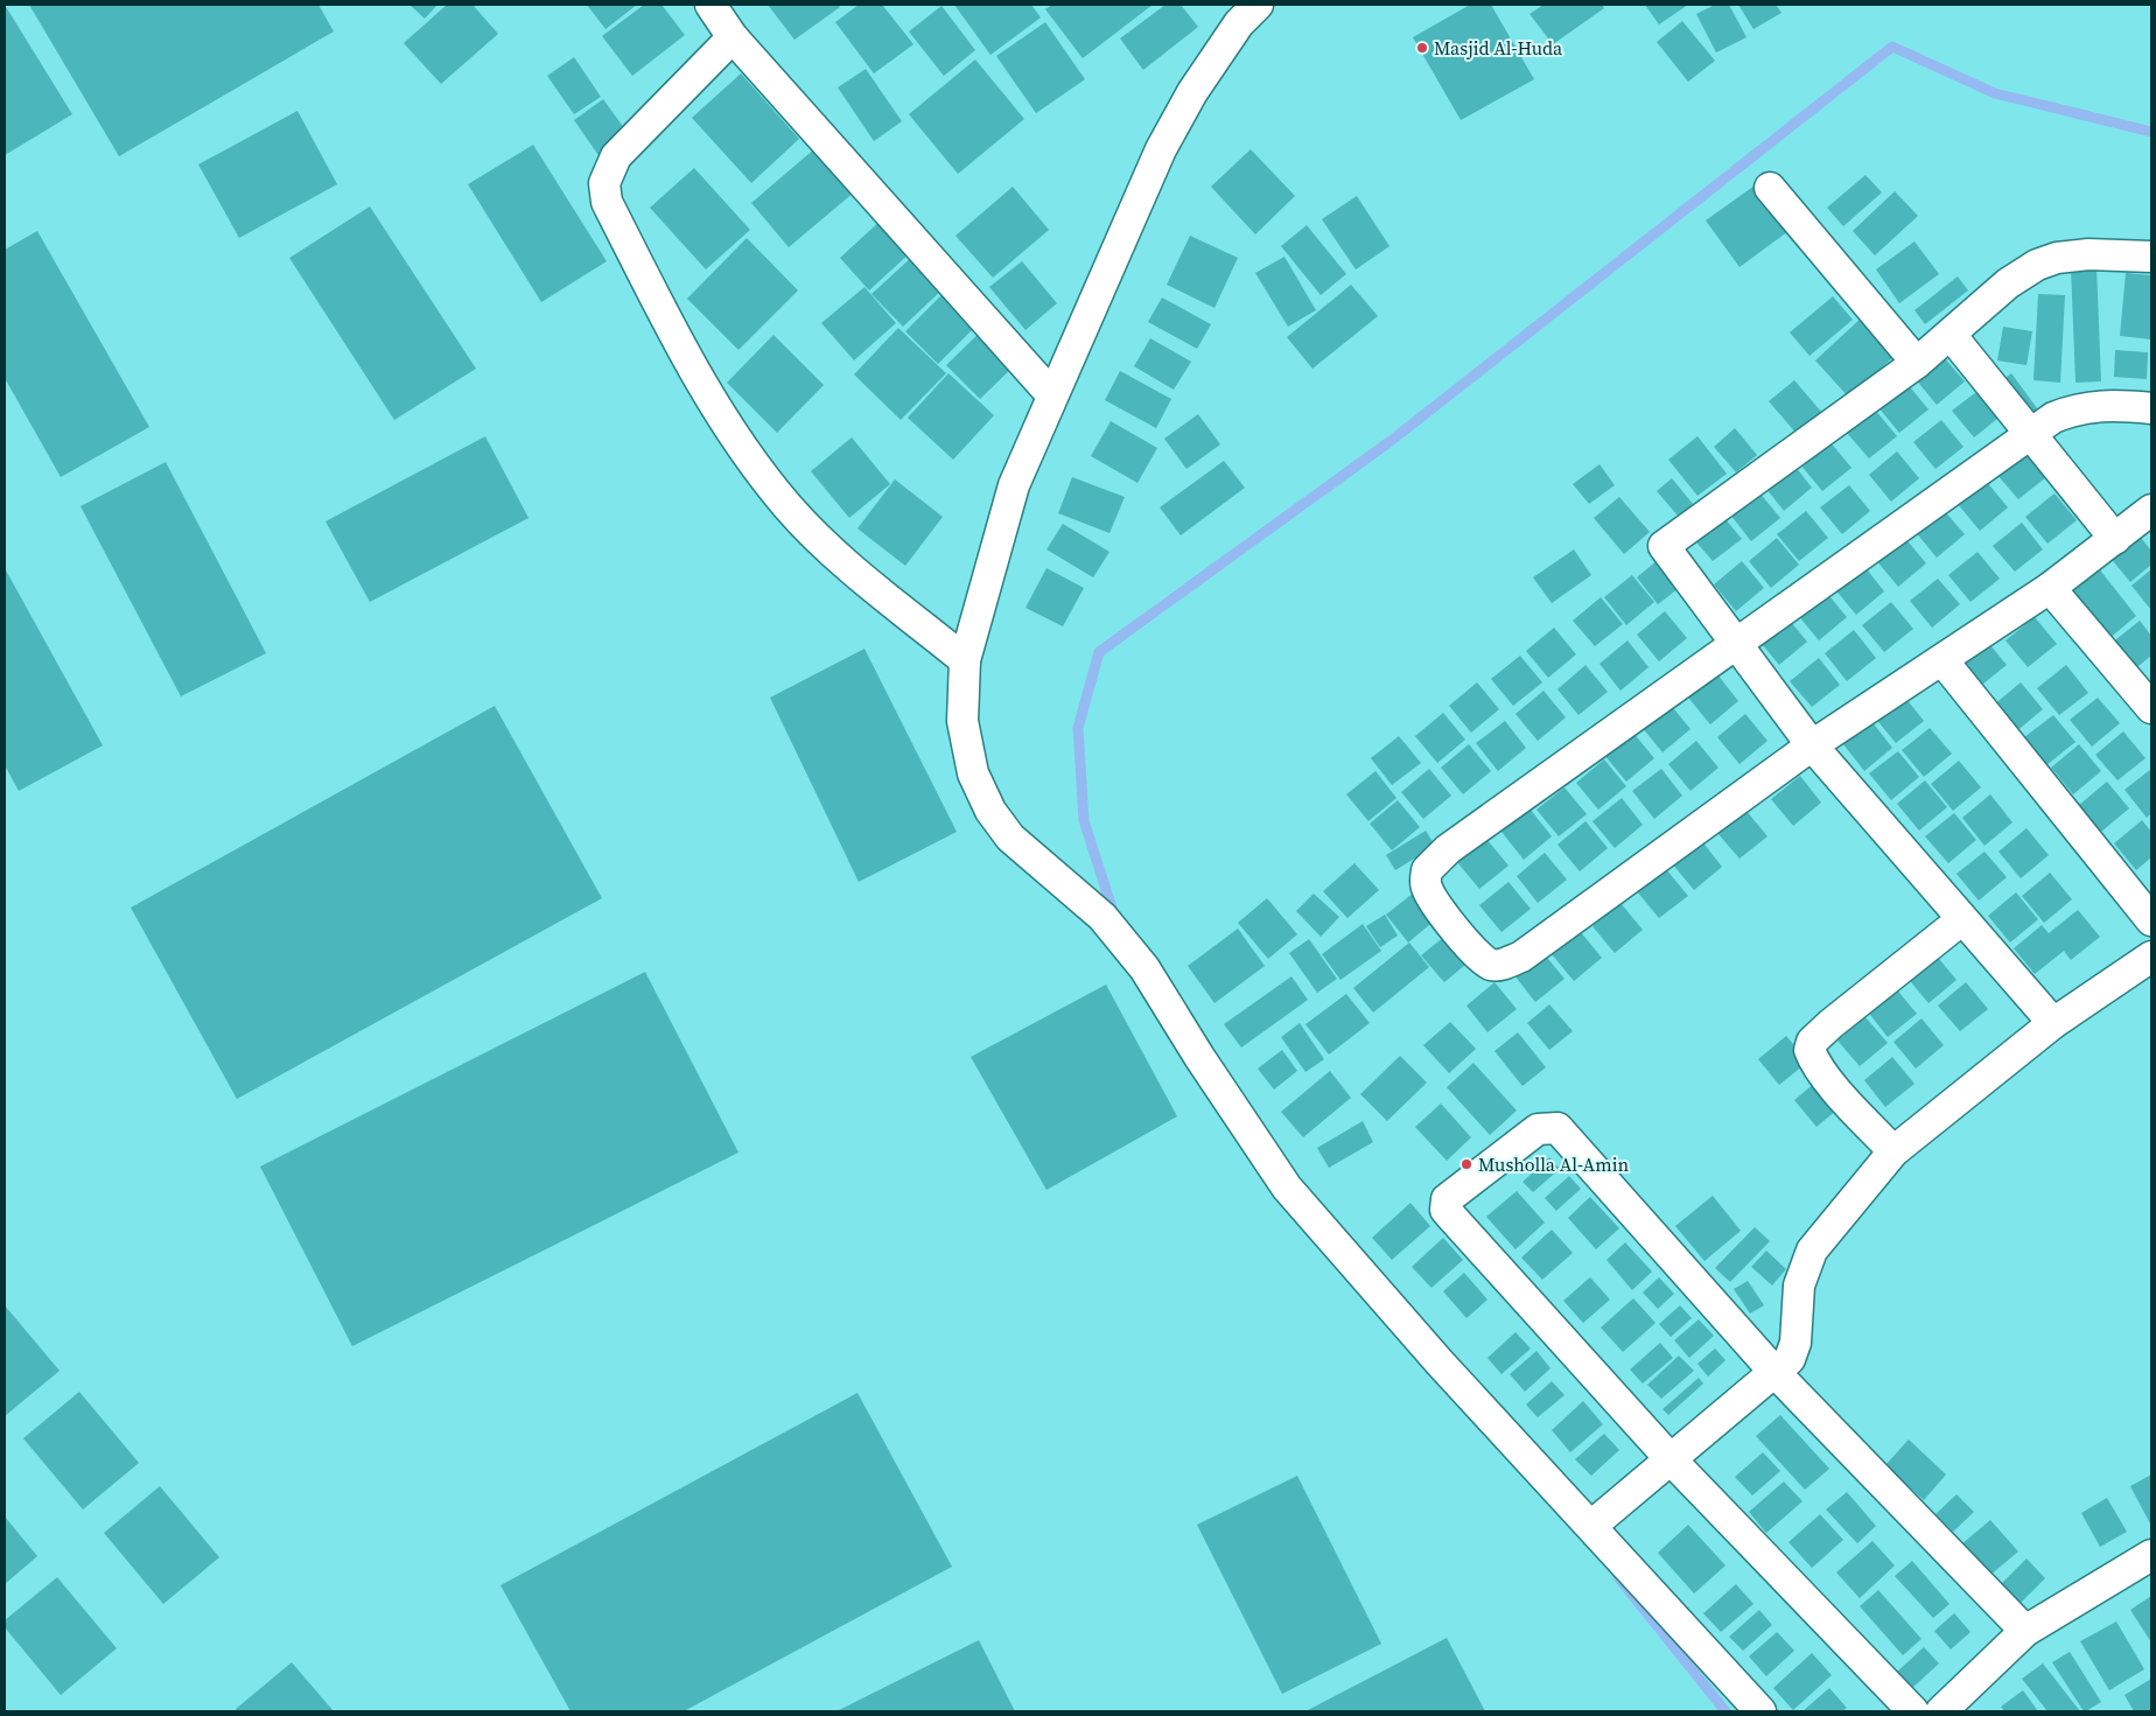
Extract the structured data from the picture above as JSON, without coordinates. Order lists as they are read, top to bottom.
{
  "places": ["Masjid Al-Huda", "Musholla Al-Amin"]
}
